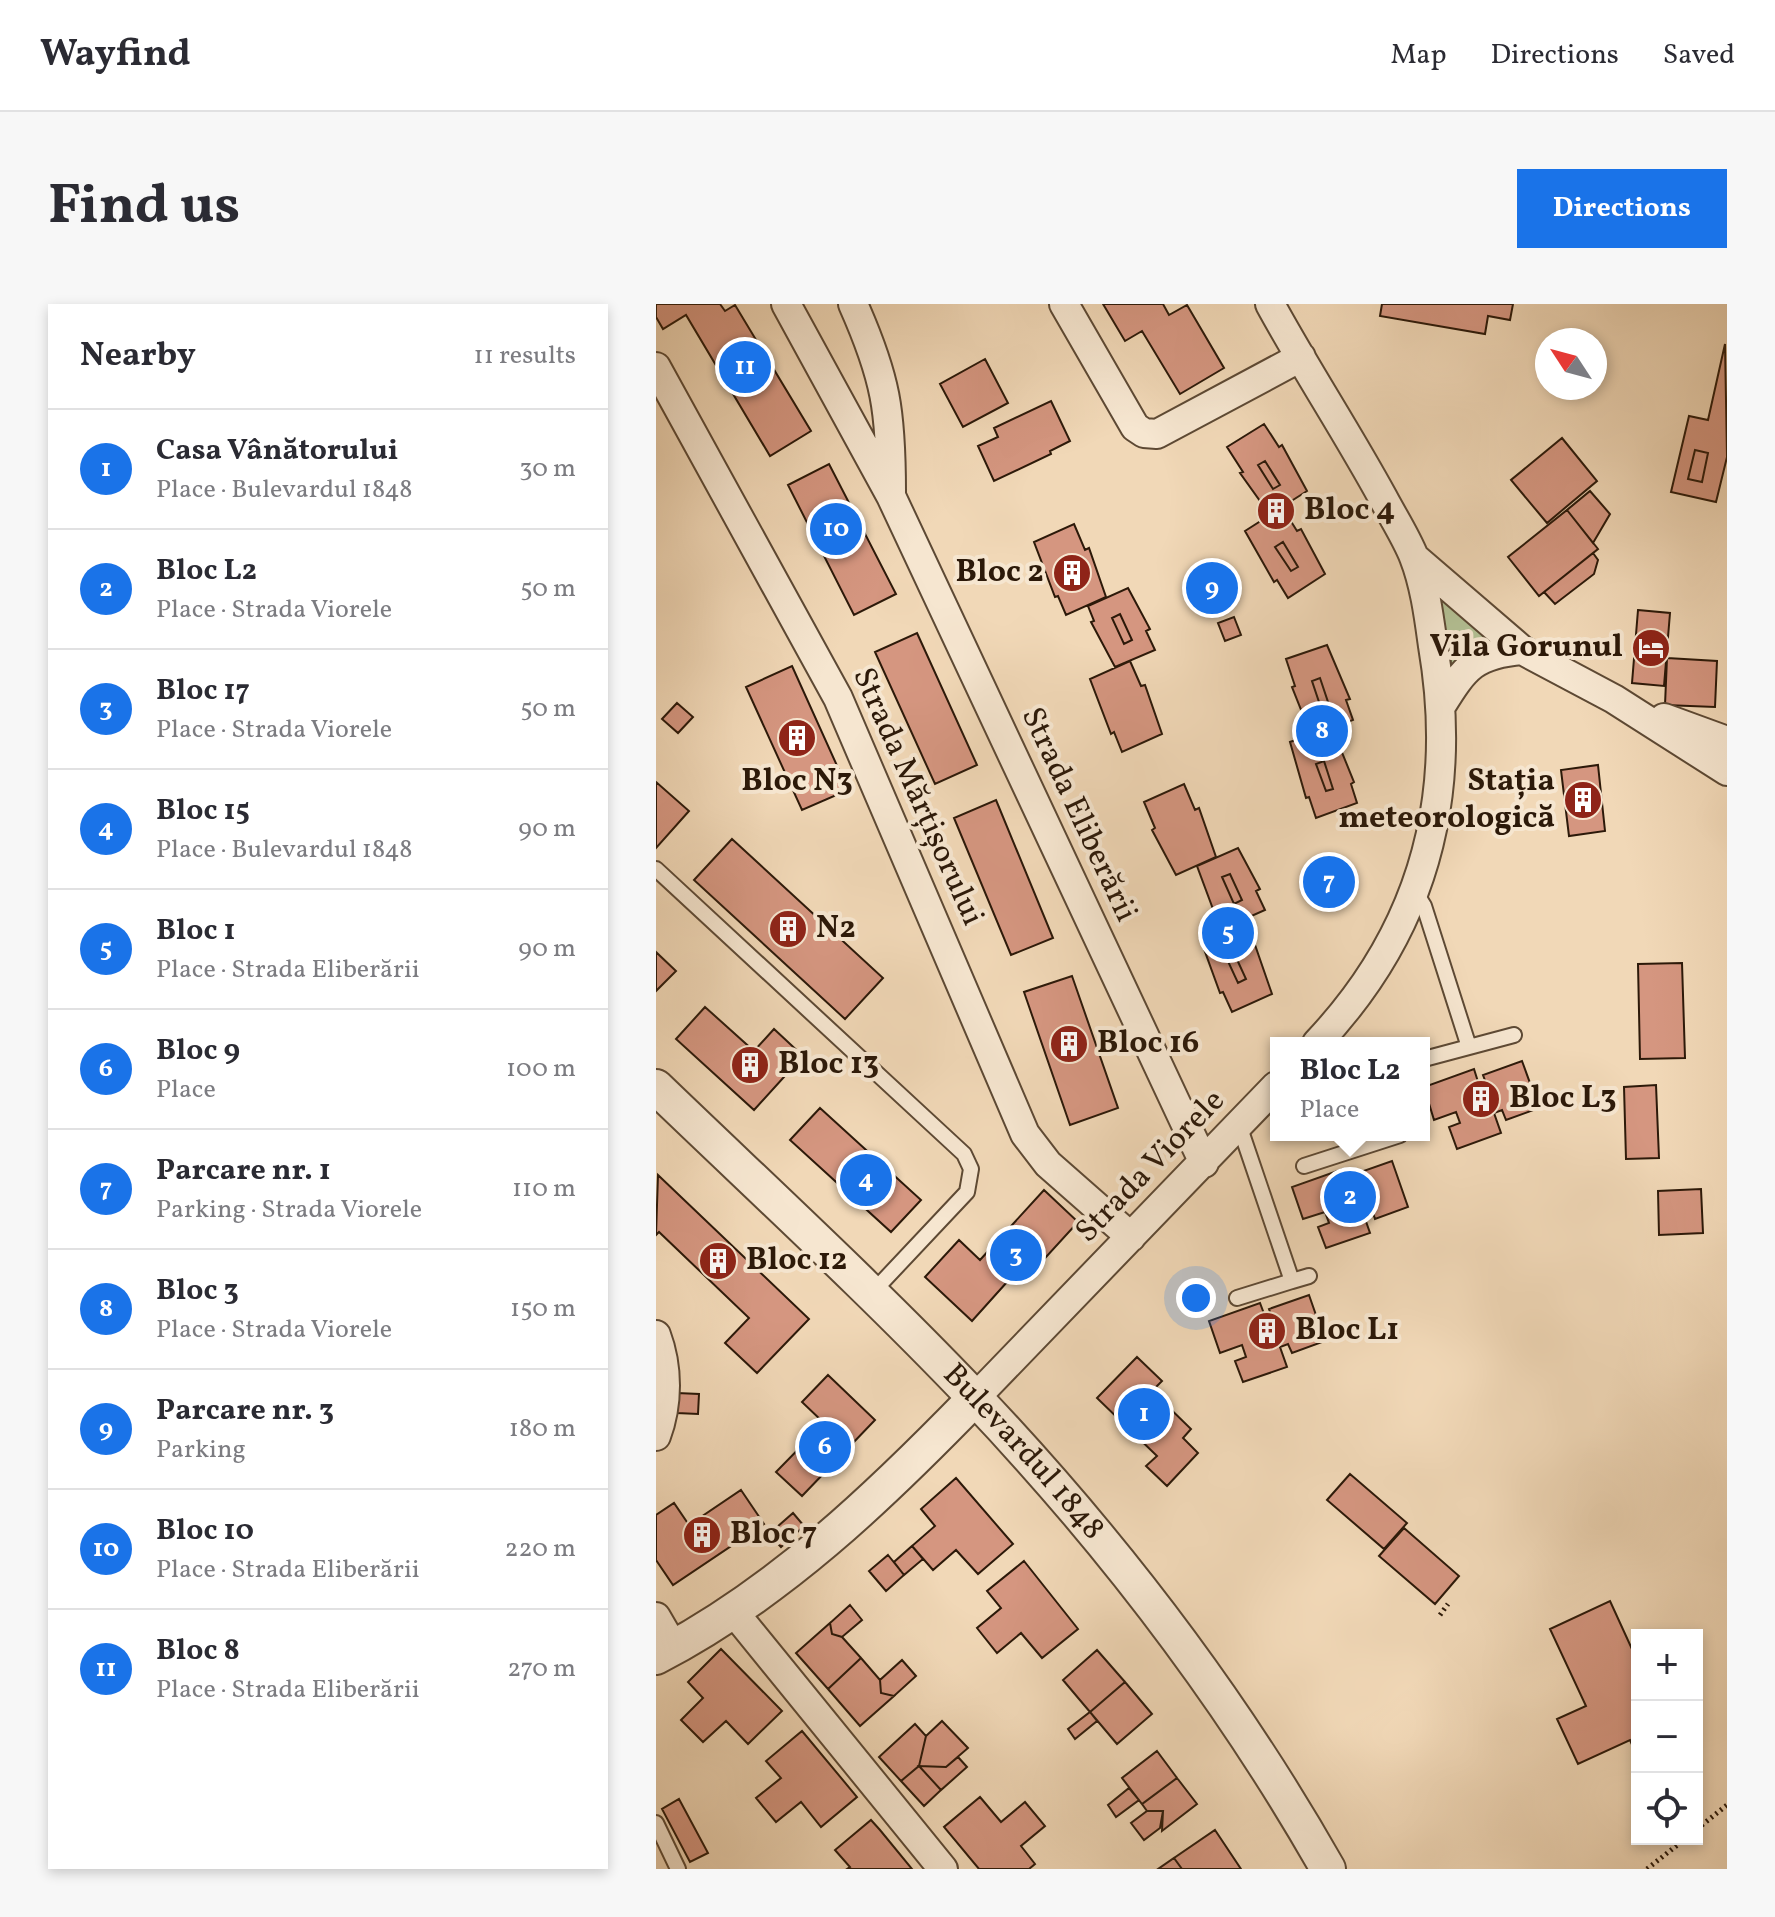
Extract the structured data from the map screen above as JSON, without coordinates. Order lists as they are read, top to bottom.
{
  "streets": {
    "street": [
      "Strada Mărțișorului",
      "Strada Eliberării",
      "Strada Viorele",
      "Bulevardul 1848"
    ]
  },
  "crossings": [
    ["Strada Mărțișorului", "Strada Viorele"],
    ["Strada Eliberării", "Strada Viorele"],
    ["Strada Viorele", "Bulevardul 1848"]
  ],
  "places": {
    "building": [
      "Bloc 4",
      "Bloc 2",
      "Bloc N3",
      "Stația meteorologică",
      "N2",
      "Bloc 16",
      "Bloc 13",
      "Bloc L3",
      "Bloc 12",
      "Bloc L1",
      "Bloc 7"
    ],
    "hotel": ["Vila Gorunul"]
  },
  "north": "top left",
  "page": {
    "header": "Wayfind",
    "nav": ["Map", "Directions", "Saved"],
    "title": "Find us",
    "buttons": "Directions",
    "heading": ["Nearby", "11 results"],
    "pins": [
      "11",
      "10",
      "9",
      "8",
      "7",
      "5",
      "4",
      "2",
      "3",
      "1",
      "6"
    ],
    "list": [
      {
        "mark": "1",
        "name": "Casa Vânătorului",
        "note": "Place · Bulevardul 1848",
        "value": "30 m"
      },
      {
        "mark": "2",
        "name": "Bloc L2",
        "note": "Place · Strada Viorele",
        "value": "50 m"
      },
      {
        "mark": "3",
        "name": "Bloc 17",
        "note": "Place · Strada Viorele",
        "value": "50 m"
      },
      {
        "mark": "4",
        "name": "Bloc 15",
        "note": "Place · Bulevardul 1848",
        "value": "90 m"
      },
      {
        "mark": "5",
        "name": "Bloc 1",
        "note": "Place · Strada Eliberării",
        "value": "90 m"
      },
      {
        "mark": "6",
        "name": "Bloc 9",
        "note": "Place",
        "value": "100 m"
      },
      {
        "mark": "7",
        "name": "Parcare nr. 1",
        "note": "Parking · Strada Viorele",
        "value": "110 m"
      },
      {
        "mark": "8",
        "name": "Bloc 3",
        "note": "Place · Strada Viorele",
        "value": "150 m"
      },
      {
        "mark": "9",
        "name": "Parcare nr. 3",
        "note": "Parking",
        "value": "180 m"
      },
      {
        "mark": "10",
        "name": "Bloc 10",
        "note": "Place · Strada Eliberării",
        "value": "220 m"
      },
      {
        "mark": "11",
        "name": "Bloc 8",
        "note": "Place · Strada Eliberării",
        "value": "270 m"
      }
    ],
    "popup": ["Bloc L2", "Place"],
    "map_buttons": ["+", "−"]
  }
}
